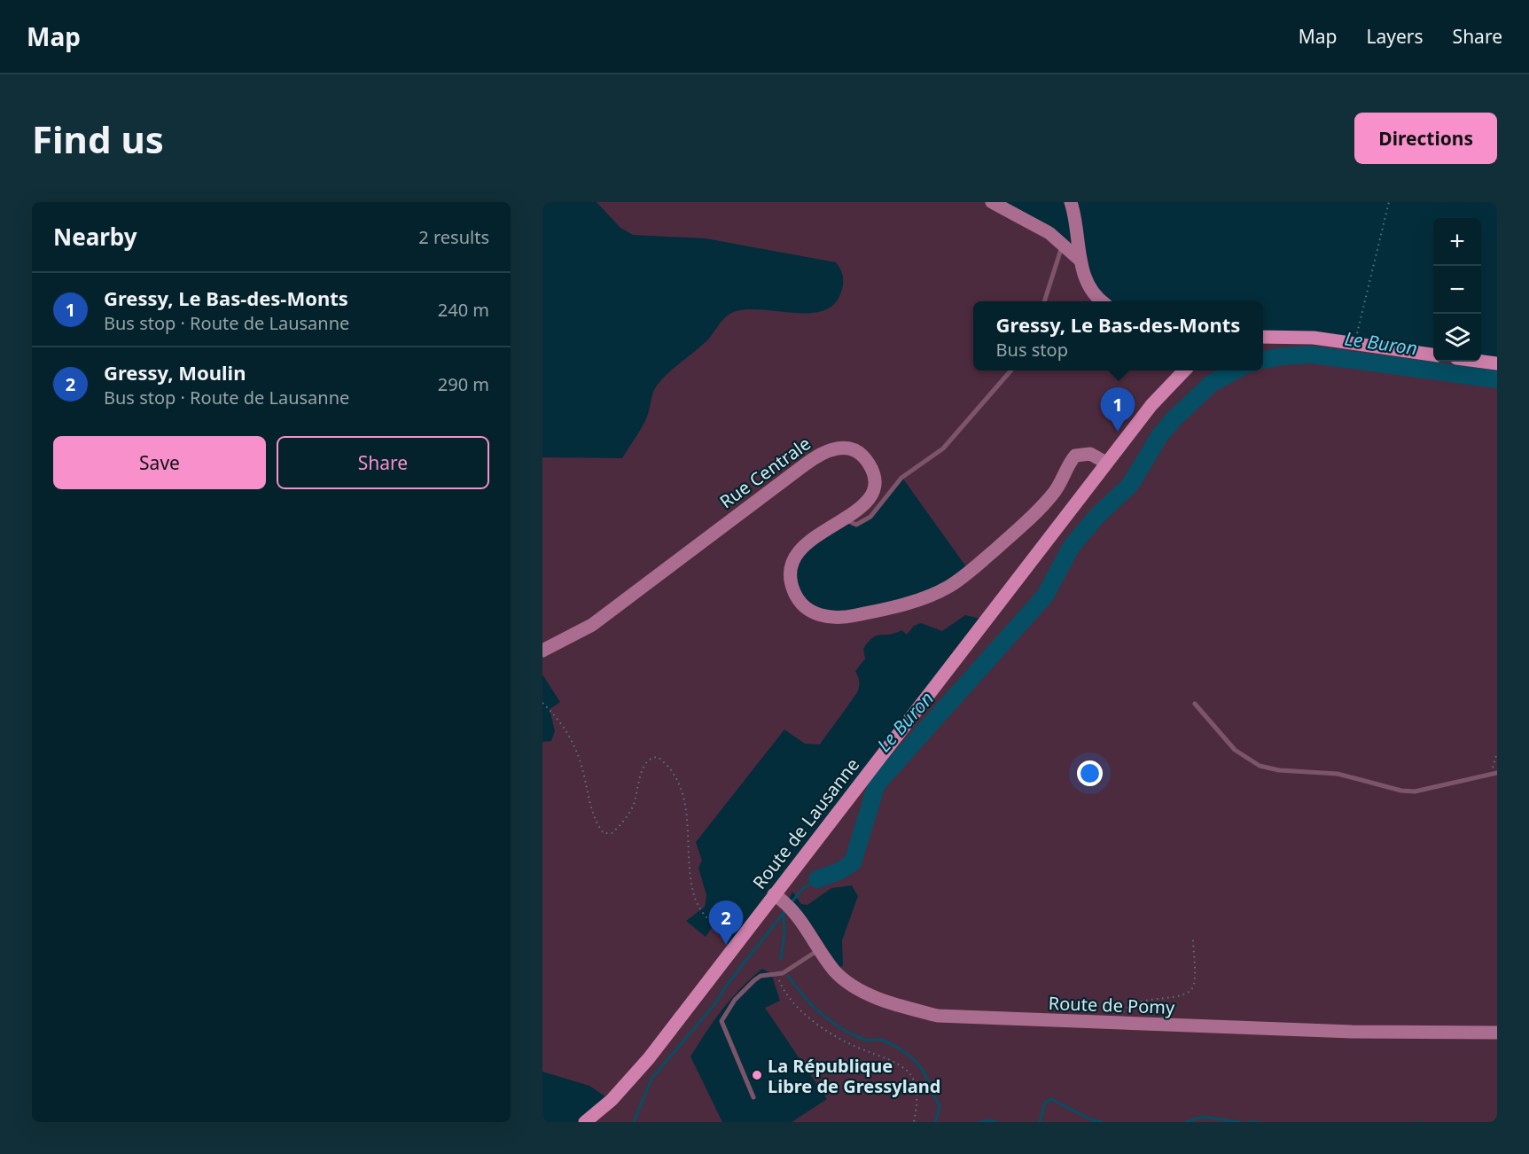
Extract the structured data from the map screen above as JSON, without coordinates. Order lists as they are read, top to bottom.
{
  "streets": {
    "main road": ["Route de Lausanne"],
    "street": ["Rue Centrale", "Route de Pomy"]
  },
  "crossings": [
    ["Rue Centrale", "Route de Lausanne"],
    ["Route de Lausanne", "Route de Pomy"]
  ],
  "water": ["Le Buron"],
  "places": ["La République Libre de Gressyland"],
  "page": {
    "header": "Map",
    "nav": ["Map", "Layers", "Share"],
    "buttons": [
      "Directions",
      ["Save", "Share"]
    ],
    "title": "Find us",
    "heading": ["Nearby", "2 results"],
    "map_buttons": ["+", "−"],
    "list": [
      {
        "mark": "1",
        "name": "Gressy, Le Bas-des-Monts",
        "note": "Bus stop · Route de Lausanne",
        "value": "240 m"
      },
      {
        "mark": "2",
        "name": "Gressy, Moulin",
        "note": "Bus stop · Route de Lausanne",
        "value": "290 m"
      }
    ],
    "popup": ["Gressy, Le Bas-des-Monts", "Bus stop"],
    "pins": ["1", "2"]
  }
}
